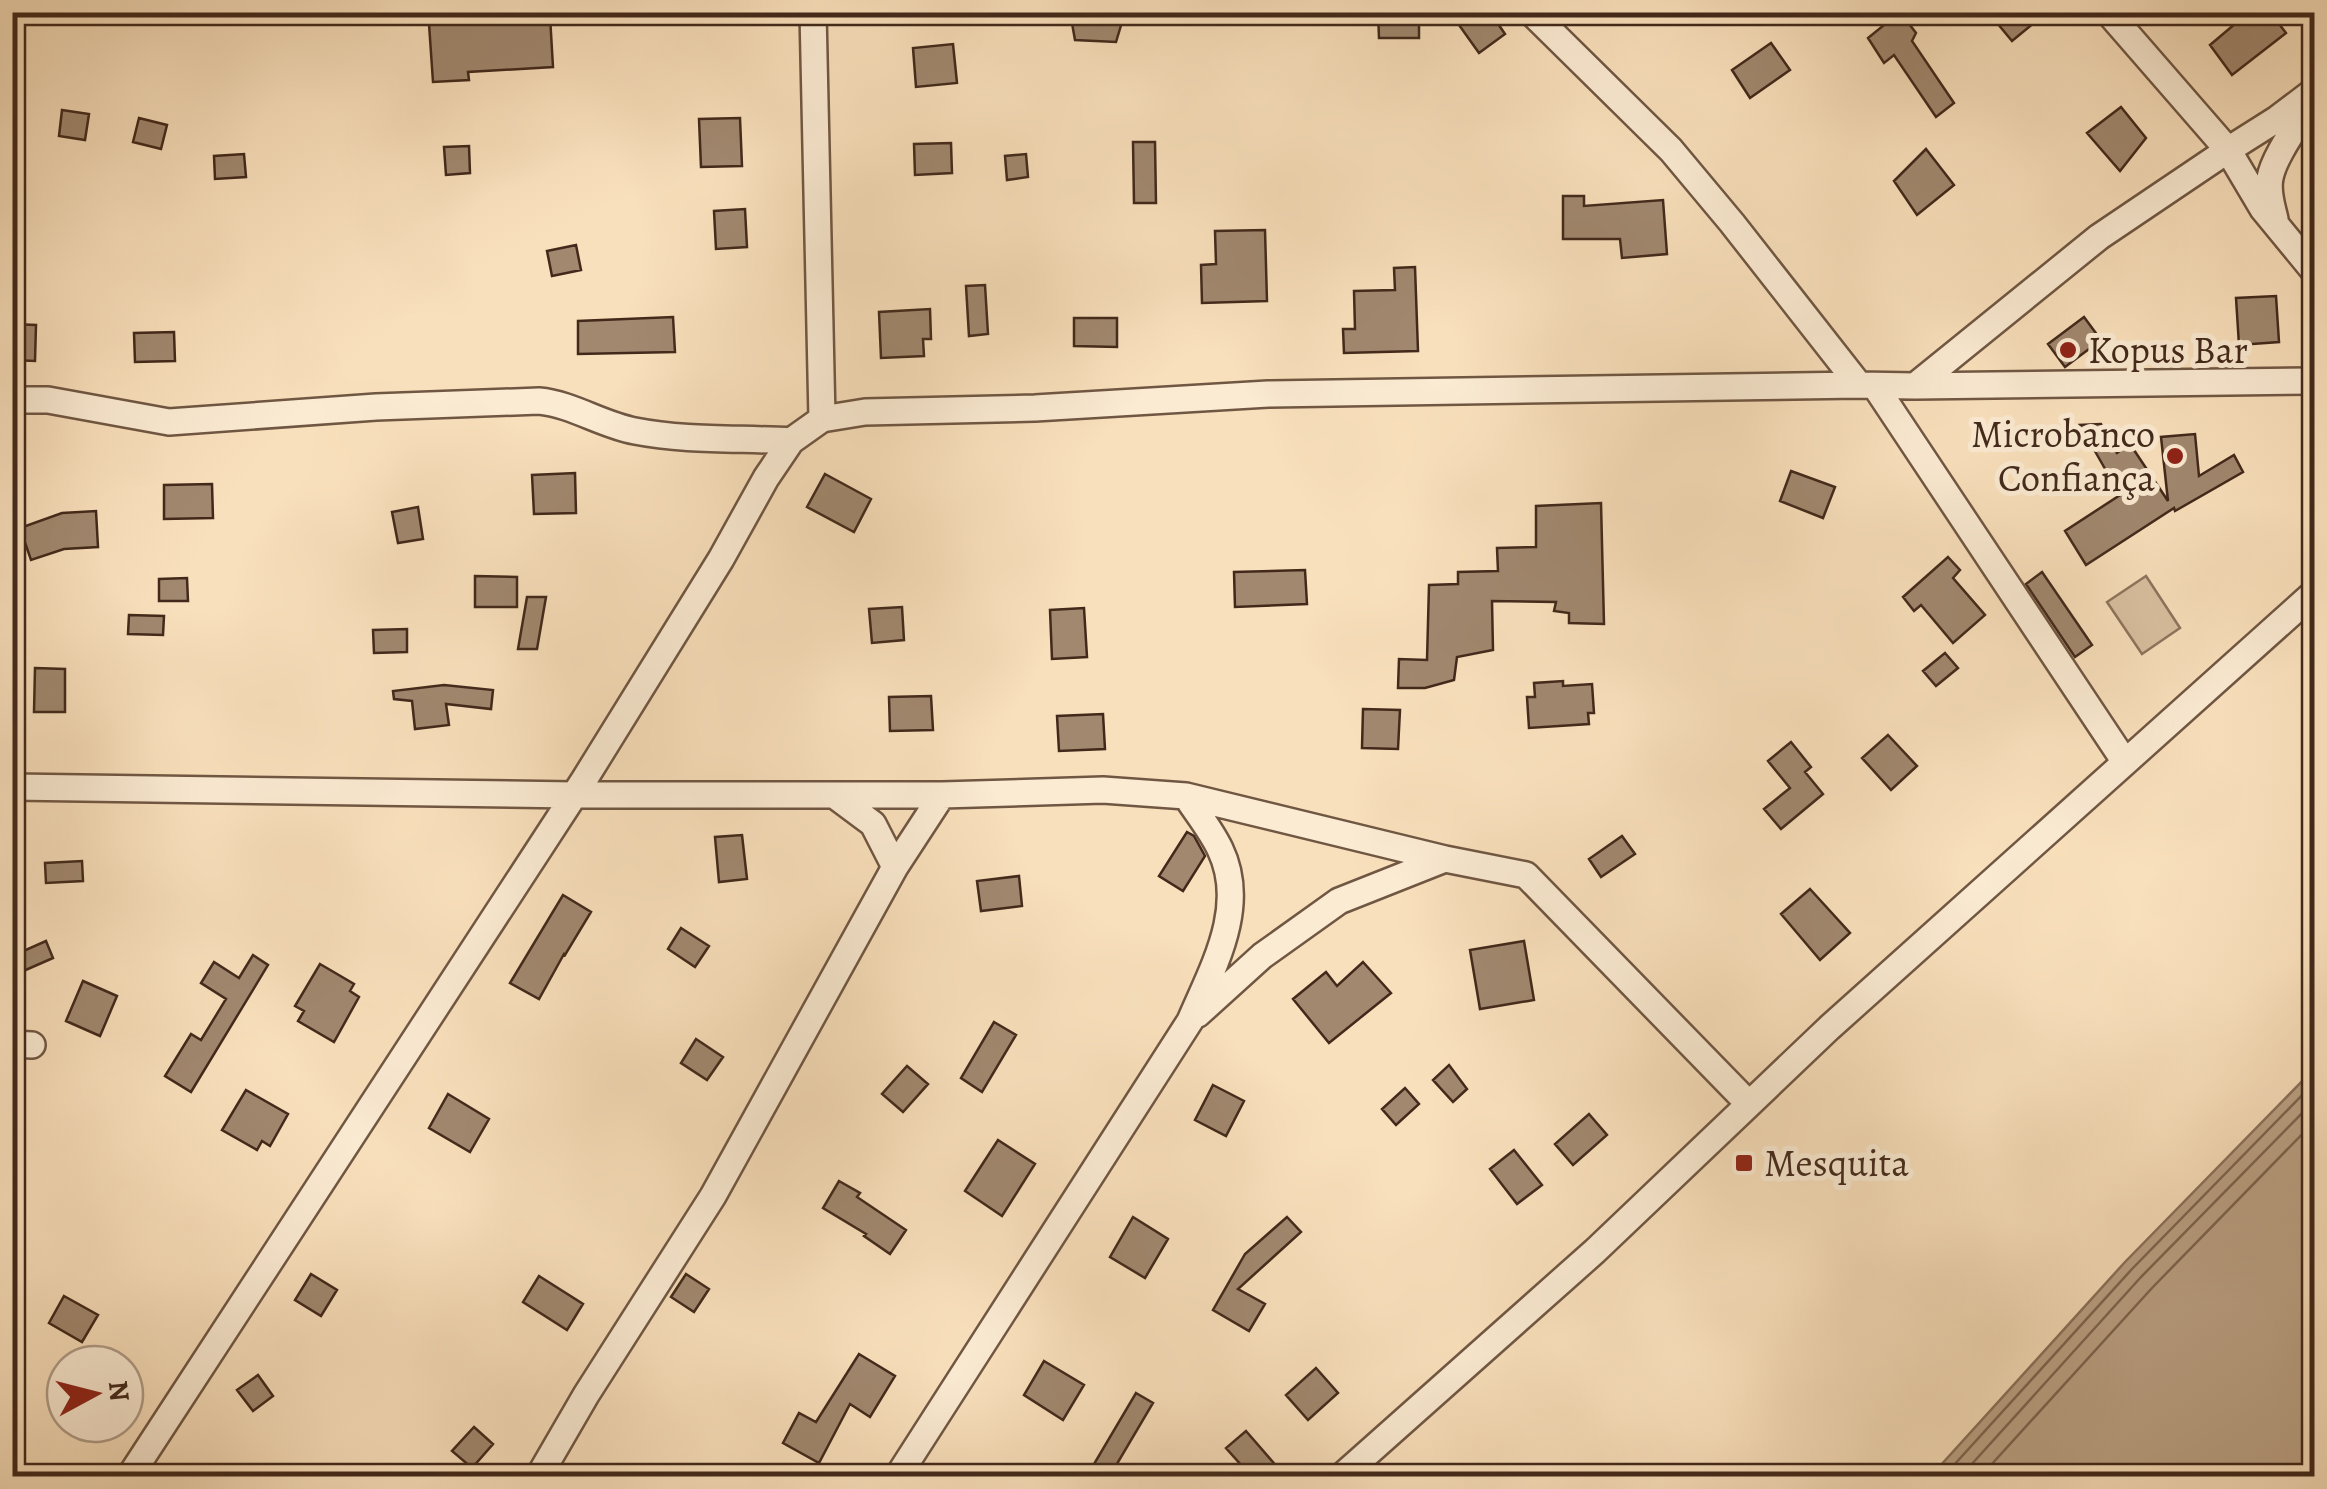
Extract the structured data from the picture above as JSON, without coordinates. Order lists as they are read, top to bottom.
{
  "places": {
    "other": ["Kopus Bar", "Microbanco Confiança"],
    "transit": ["Mesquita"]
  },
  "north": "right"
}
